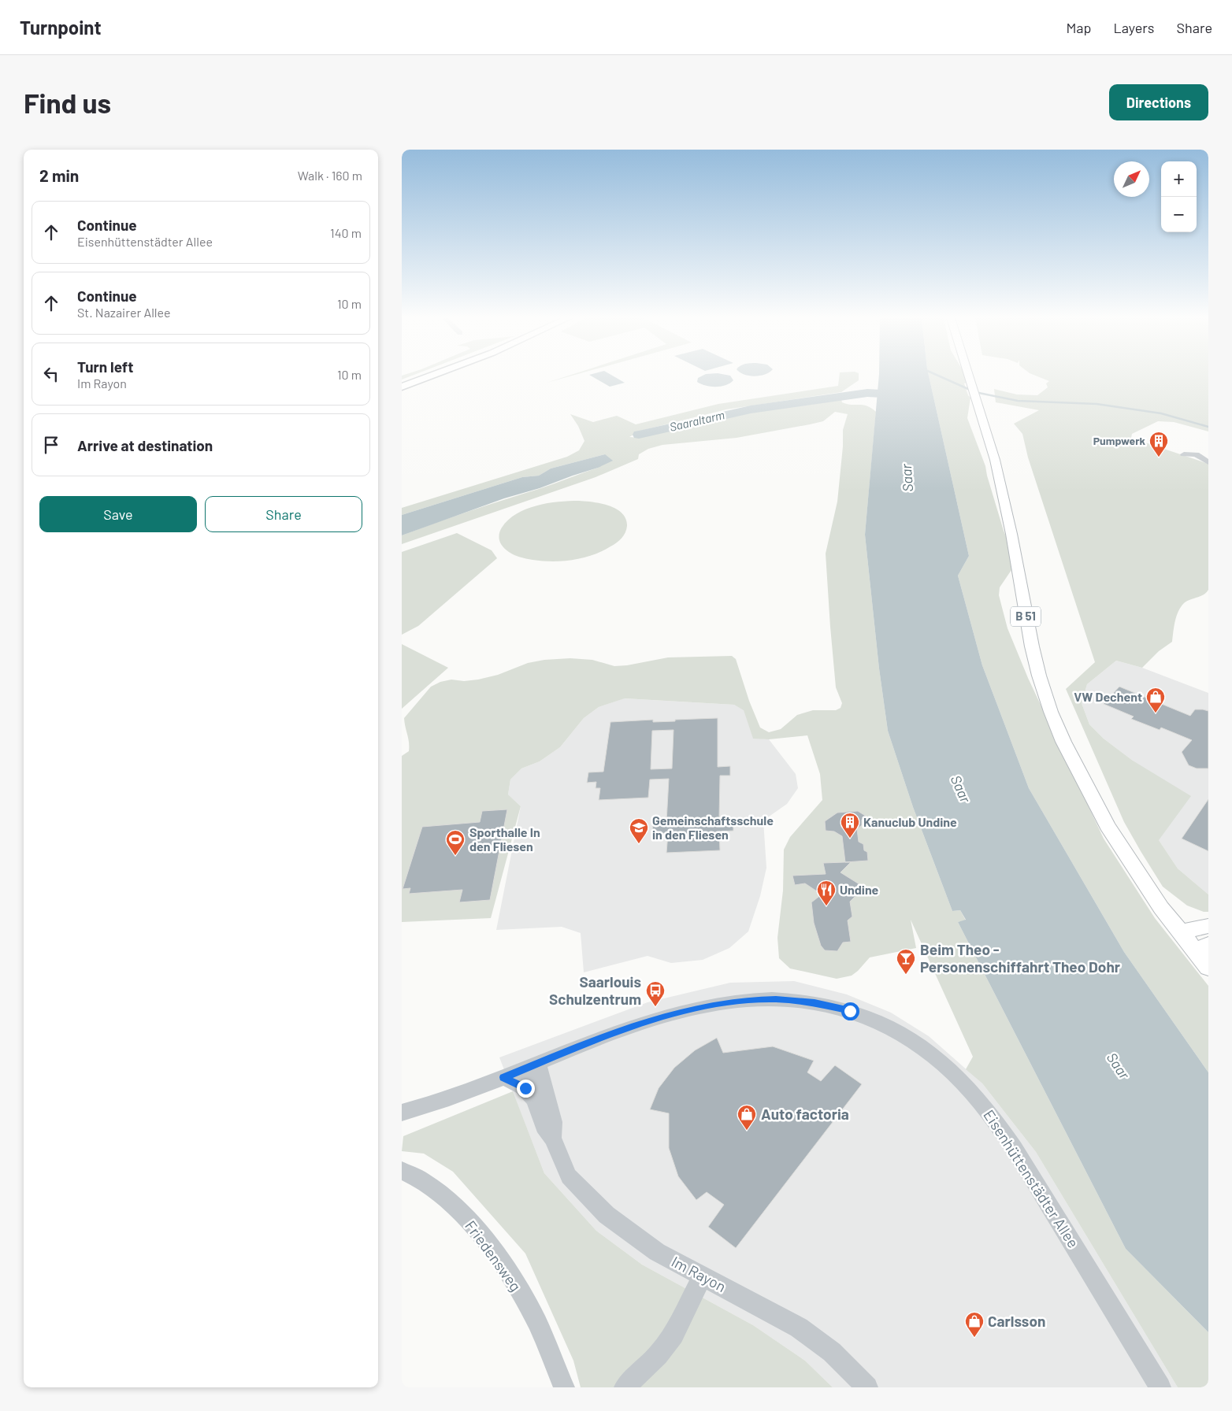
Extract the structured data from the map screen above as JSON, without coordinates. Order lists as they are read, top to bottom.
{
  "streets": {
    "main road": ["B 51"],
    "street": ["Eisenhüttenstädter Allee", "Friedensweg", "Im Rayon"]
  },
  "crossings": [
    ["Eisenhüttenstädter Allee", "Im Rayon"]
  ],
  "water": ["Saaraltarm", "Saar"],
  "places": {
    "building": ["Pumpwerk", "Kanuclub Undine"],
    "shop": ["VW Dechent", "Auto factoria", "Carlsson"],
    "school or university": ["Gemeinschaftsschule in den Fliesen"],
    "sports": ["Sporthalle In den Fliesen"],
    "restaurant": ["Undine"],
    "bar": ["Beim Theo - Personenschiffahrt Theo Dohr"],
    "bus stop": ["Saarlouis Schulzentrum"]
  },
  "north": "top right",
  "page": {
    "header": "Turnpoint",
    "nav": ["Map", "Layers", "Share"],
    "buttons": [
      "Directions",
      ["Save", "Share"]
    ],
    "title": "Find us",
    "heading": ["2 min", "Walk · 160 m"],
    "map_buttons": ["+", "−"],
    "list": [
      ["Continue", "Eisenhüttenstädter Allee", "140 m"],
      ["Continue", "St. Nazairer Allee", "10 m"],
      ["Turn left", "Im Rayon", "10 m"],
      "Arrive at destination"
    ]
  }
}
